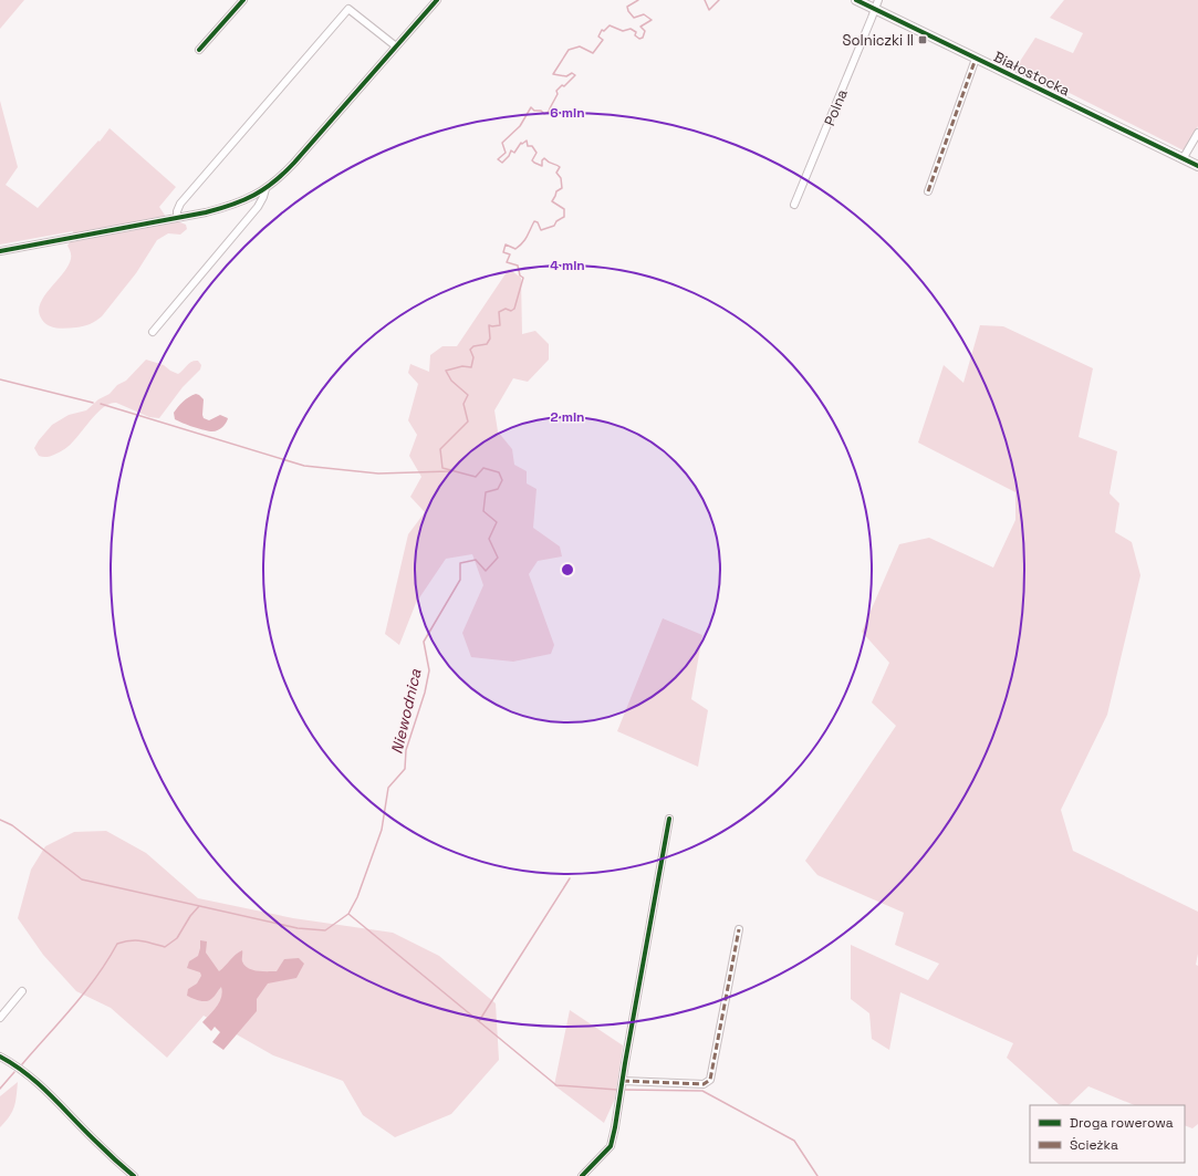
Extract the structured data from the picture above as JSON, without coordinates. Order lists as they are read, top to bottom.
{
  "streets": {
    "street": ["Białostocka", "Polna"]
  },
  "crossings": [
    ["Białostocka", "Polna"]
  ],
  "water": ["Niewodnica"],
  "places": {
    "transit": ["Solniczki II"]
  },
  "legend": ["Droga rowerowa", "Ścieżka"],
  "rings": ["6 min", "4 min", "2 min"]
}
